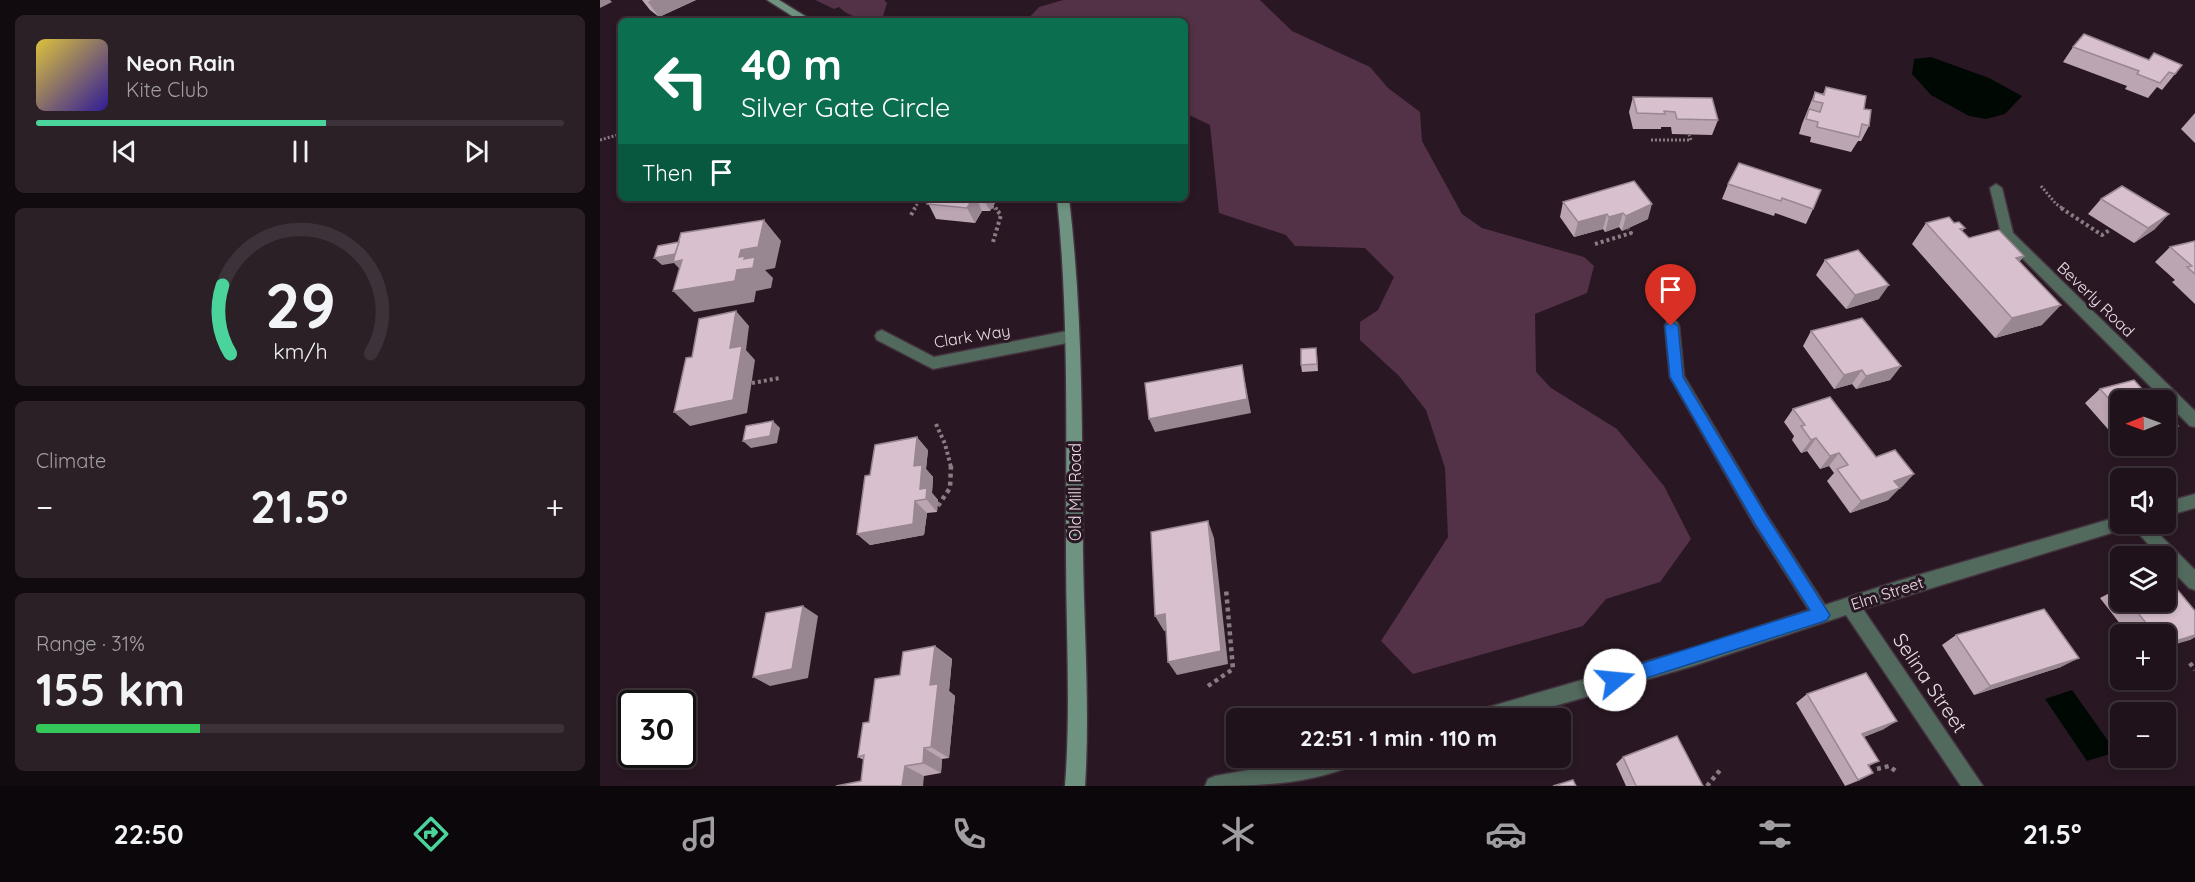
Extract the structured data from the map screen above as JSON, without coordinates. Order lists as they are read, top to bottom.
{
  "streets": {
    "street": [
      "Beverly Road",
      "Clark Way",
      "Old Mill Road",
      "Elm Street",
      "Selina Street"
    ]
  },
  "crossings": [
    ["Clark Way", "Old Mill Road"],
    ["Elm Street", "Selina Street"]
  ],
  "north": "left",
  "page": {
    "turn": ["40 m", "Silver Gate Circle"],
    "song": ["Neon Rain", "Kite Club"],
    "then": "Then",
    "map_buttons": ["+", "−"],
    "tile": [
      "Climate",
      ["Range · 31%", "155 km"]
    ],
    "heat": ["−", "21.5°", "+"],
    "limit": "30",
    "trip": "22:51 · 1 min · 110 m",
    "tabs": ["22:50", "21.5°"],
    "gauge": ["29", "km/h"]
  }
}
